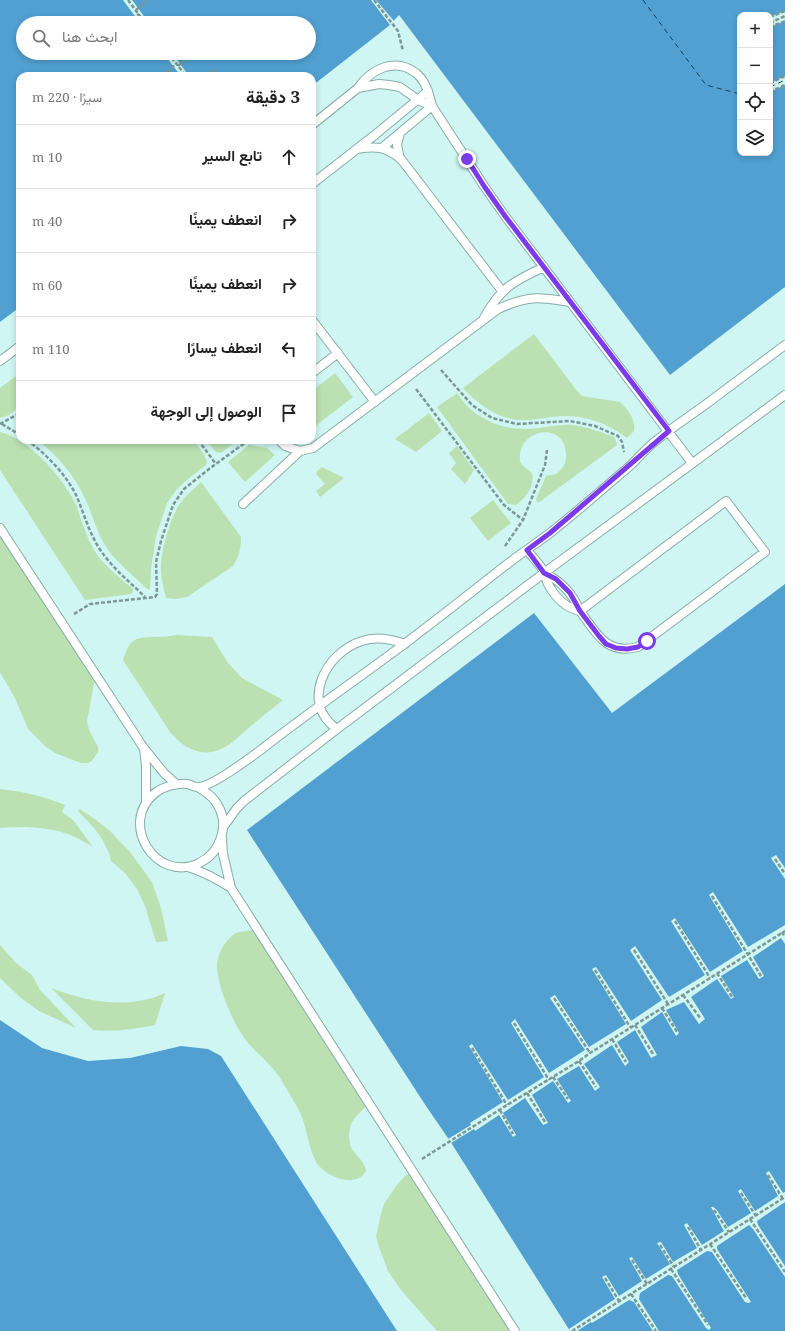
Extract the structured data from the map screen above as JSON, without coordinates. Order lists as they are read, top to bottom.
{
  "page": {
    "map_buttons": ["+", "−"],
    "search": "ابحث هنا",
    "heading": ["3 دقيقة", "سيرًا · 220 m"],
    "list": [
      ["تابع السير", "10 m"],
      ["انعطف يمينًا", "40 m"],
      ["انعطف يمينًا", "60 m"],
      ["انعطف يسارًا", "110 m"],
      "الوصول إلى الوجهة"
    ]
  }
}
